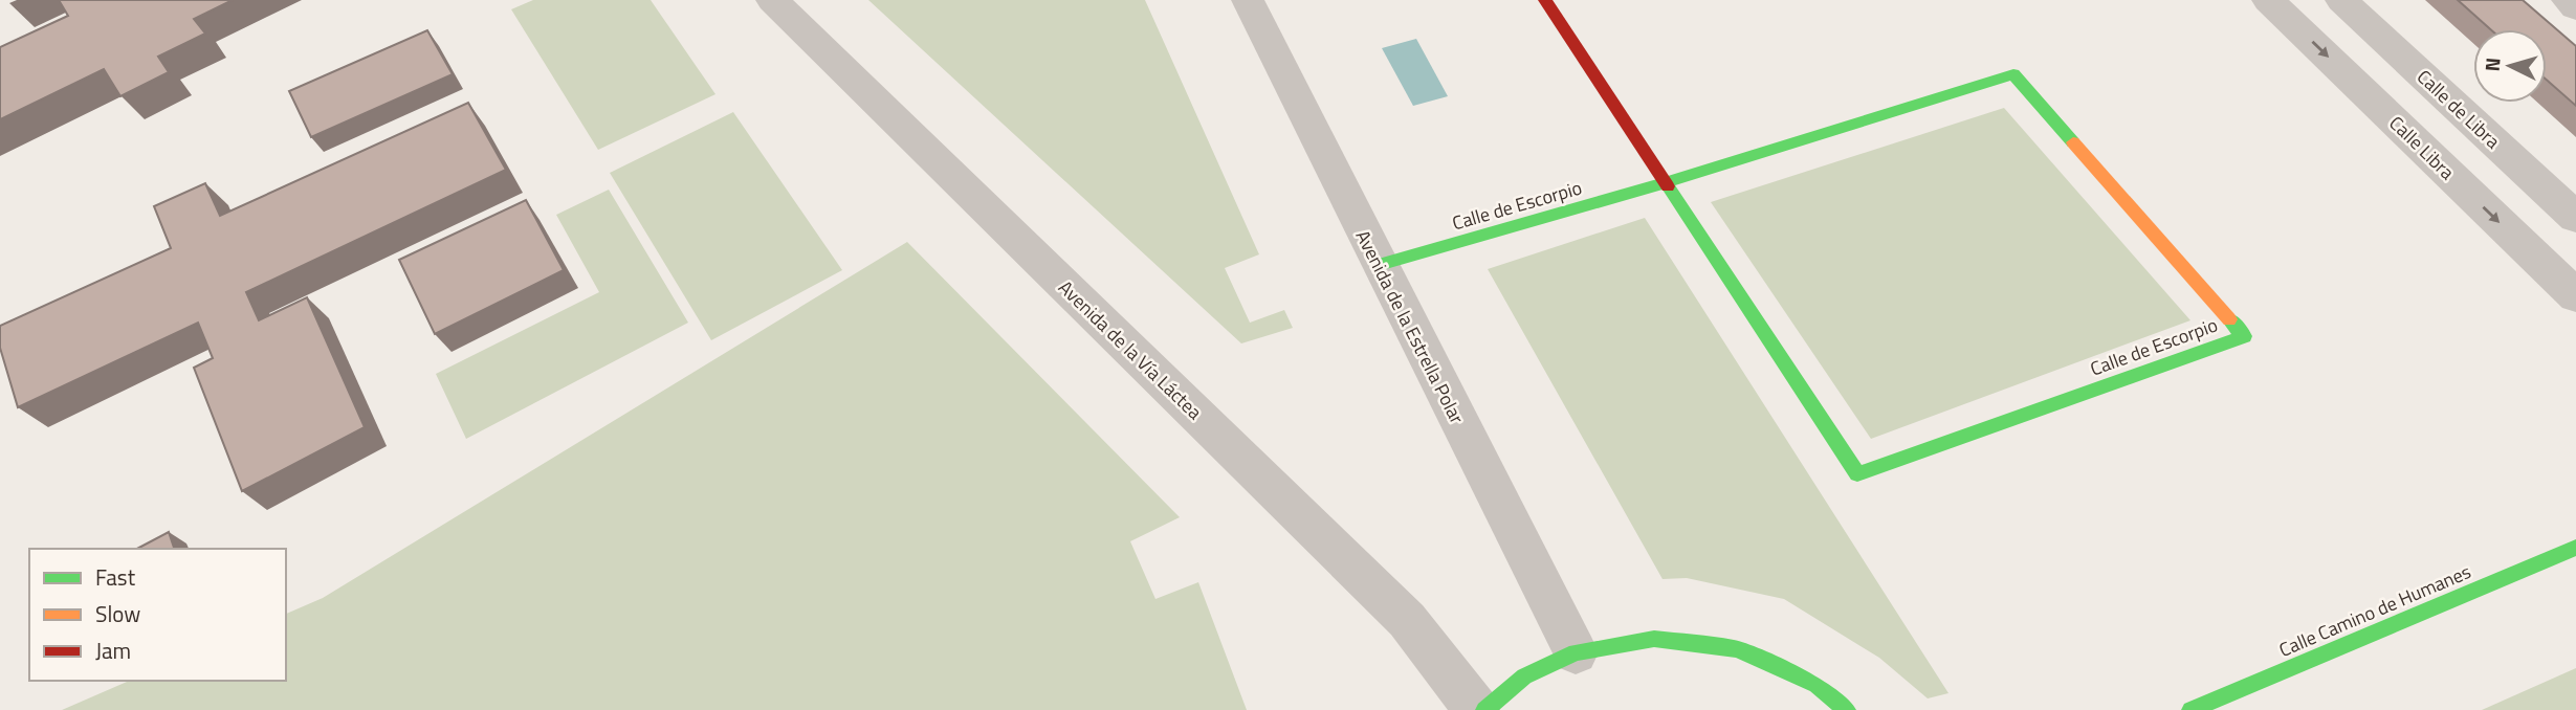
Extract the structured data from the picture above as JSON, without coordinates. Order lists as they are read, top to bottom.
{
  "streets": {
    "street": [
      "Calle de Libra",
      "Calle Libra",
      "Calle de Escorpio",
      "Avenida de la Estrella Polar",
      "Avenida de la Vía Láctea",
      "Calle Camino de Humanes"
    ]
  },
  "crossings": [
    ["Calle de Escorpio", "Avenida de la Estrella Polar"]
  ],
  "one_way": ["Calle Libra"],
  "legend": ["Fast", "Slow", "Jam"],
  "north": "left"
}
